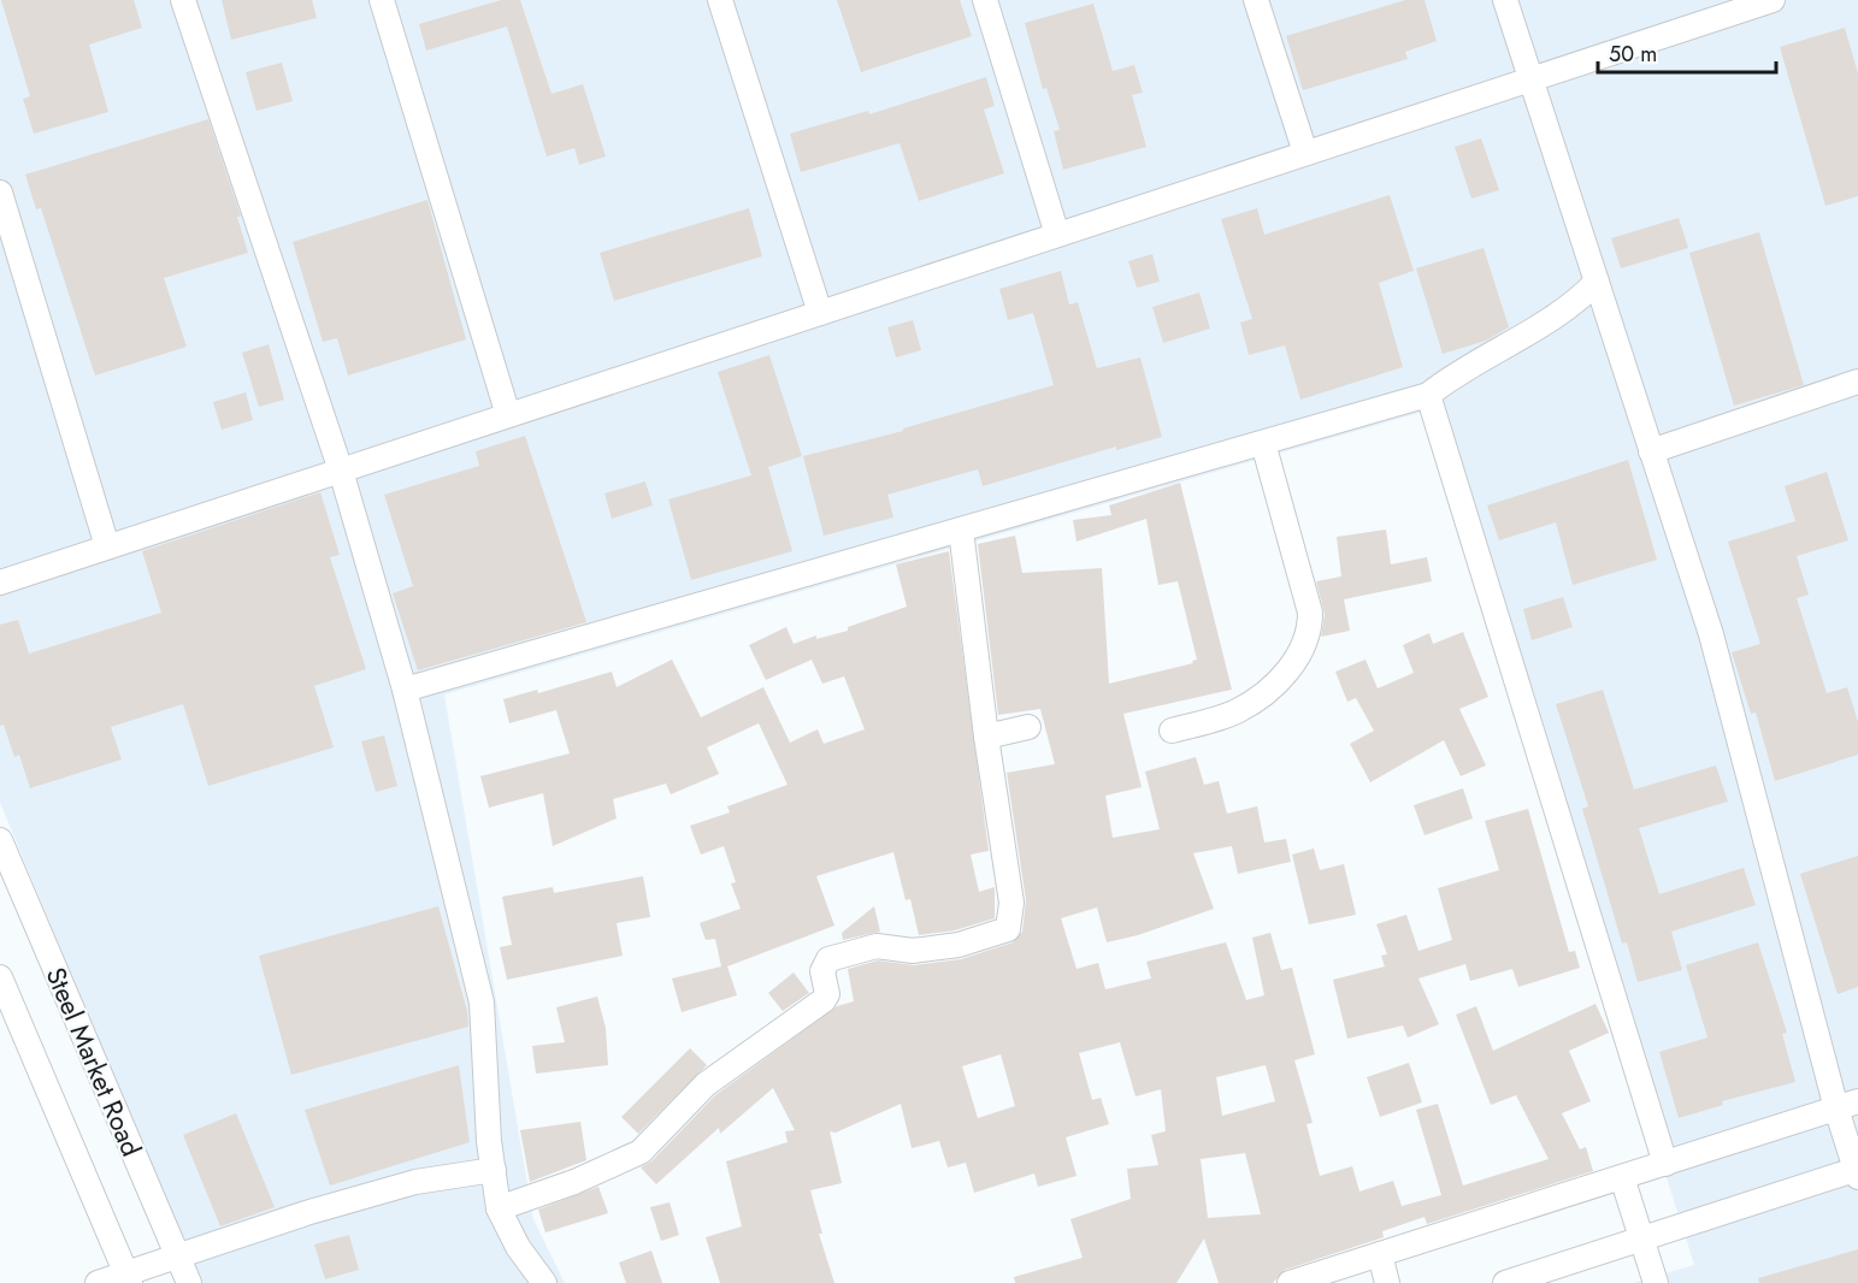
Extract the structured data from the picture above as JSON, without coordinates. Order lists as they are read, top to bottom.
{
  "streets": {
    "street": ["Steel Market Road"]
  },
  "scale_bar": "50 m"
}
